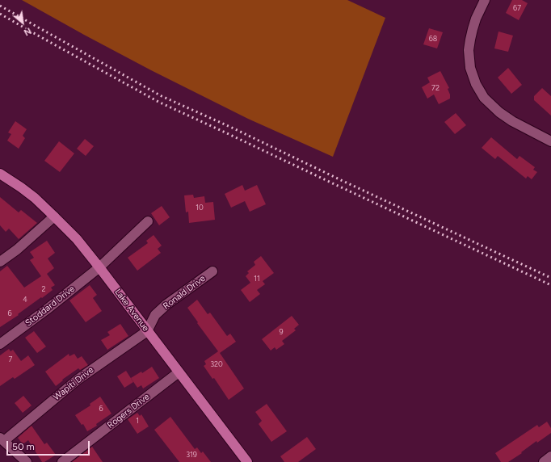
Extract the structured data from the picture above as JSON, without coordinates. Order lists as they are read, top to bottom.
{
  "streets": {
    "main road": ["Lake Avenue"],
    "street": [
      "Ronald Drive",
      "Stoddard Drive",
      "Wapiti Drive",
      "Rogers Drive"
    ]
  },
  "crossings": [
    ["Ronald Drive", "Lake Avenue"],
    ["Ronald Drive", "Wapiti Drive"],
    ["Stoddard Drive", "Lake Avenue"],
    ["Lake Avenue", "Wapiti Drive"],
    ["Lake Avenue", "Rogers Drive"]
  ],
  "house_numbers": [
    "67",
    "68",
    "72",
    "10",
    "11",
    "2",
    "4",
    "6",
    "9",
    "7",
    "320",
    "6",
    "1",
    "319"
  ],
  "scale_bar": "50 m",
  "north": "bottom right"
}
